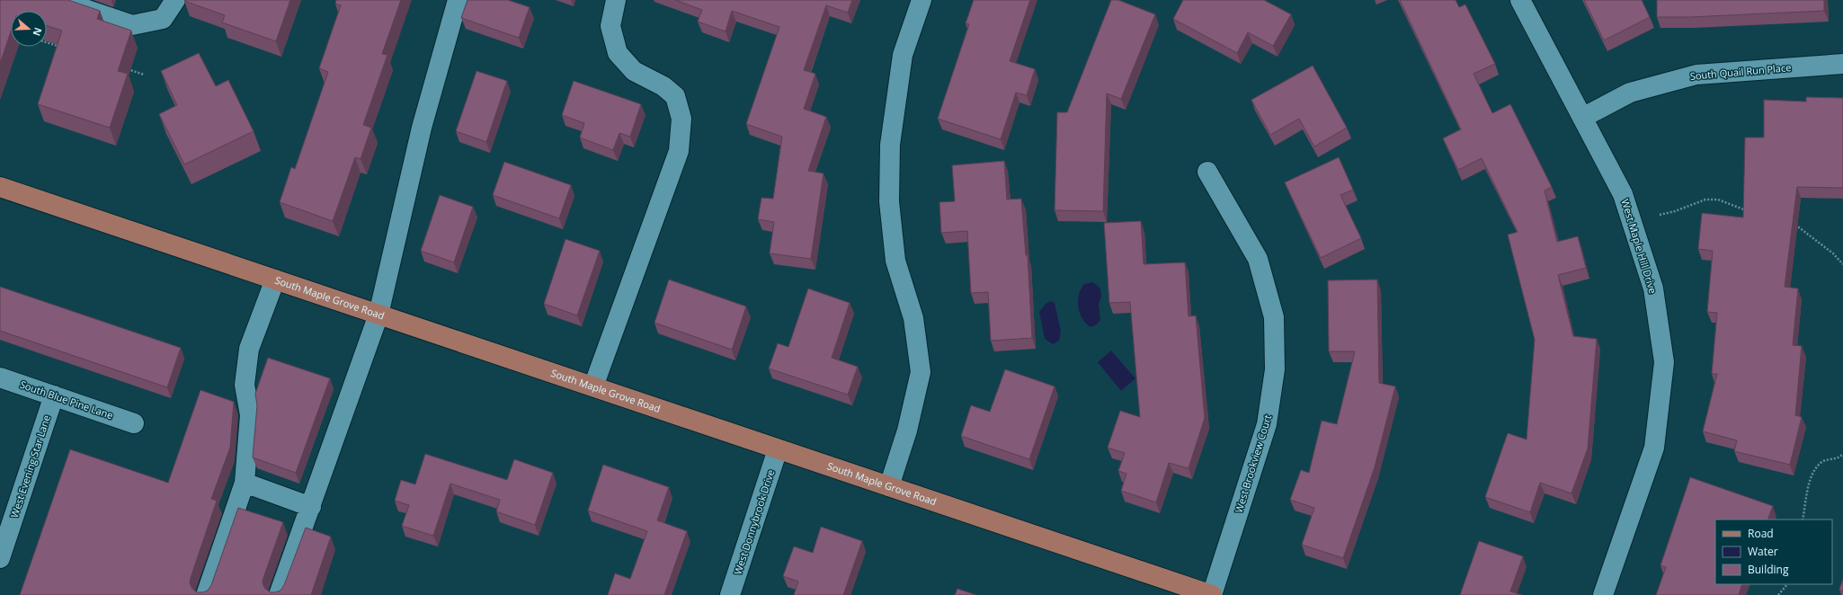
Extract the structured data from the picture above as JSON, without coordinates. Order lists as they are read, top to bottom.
{
  "streets": {
    "main road": ["South Maple Grove Road"],
    "street": [
      "South Quail Run Place",
      "West Maple Hill Drive",
      "South Blue Pine Lane",
      "West Brookview Court",
      "West Evening Star Lane",
      "West Donnybrook Drive"
    ]
  },
  "crossings": [
    ["South Quail Run Place", "West Maple Hill Drive"],
    ["South Maple Grove Road", "West Brookview Court"],
    ["South Maple Grove Road", "West Donnybrook Drive"],
    ["South Blue Pine Lane", "West Evening Star Lane"]
  ],
  "legend": ["Road", "Water", "Building"],
  "north": "right"
}
